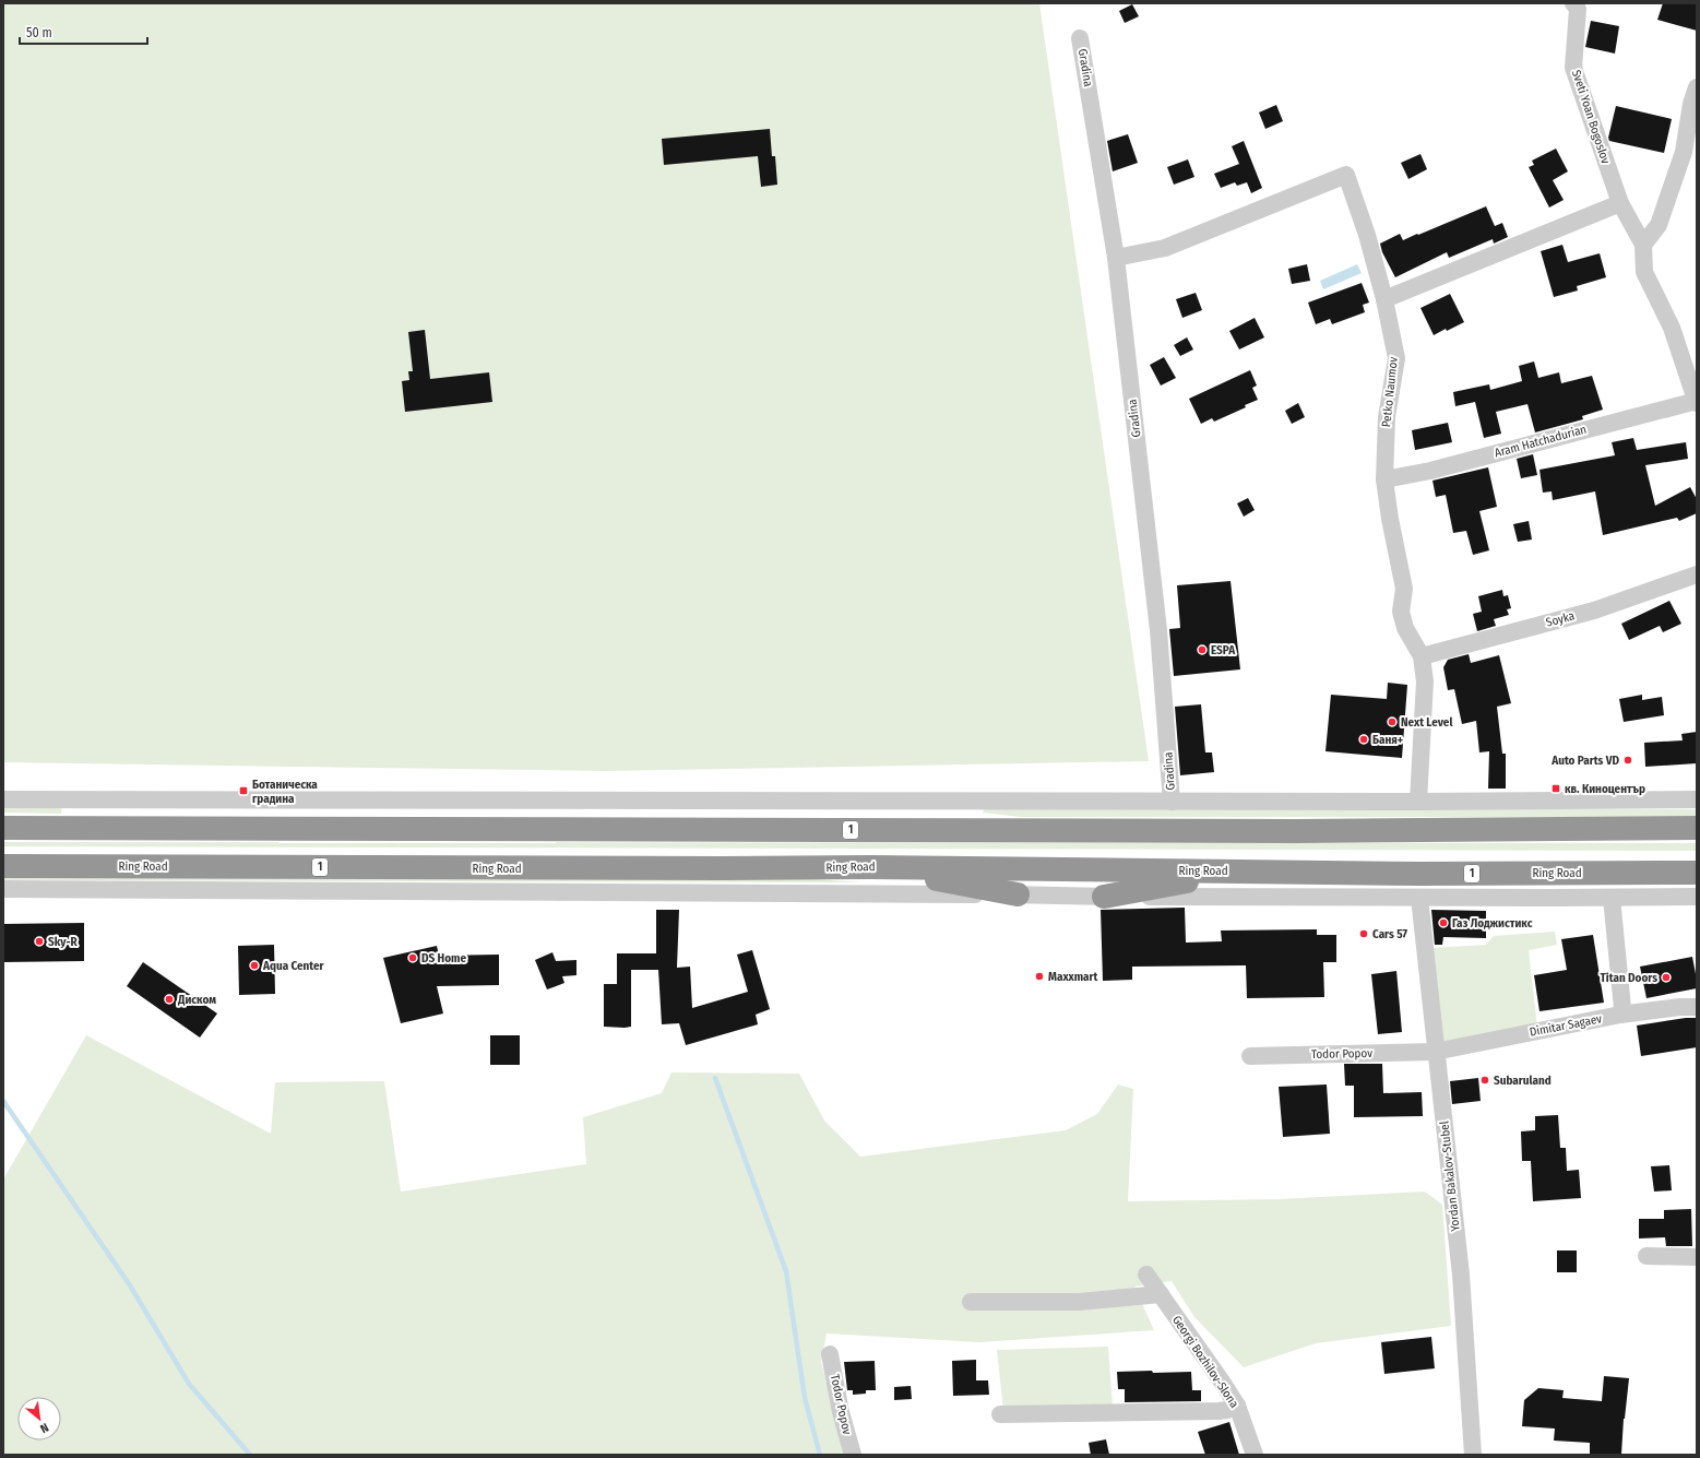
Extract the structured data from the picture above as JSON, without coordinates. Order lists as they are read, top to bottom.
{
  "streets": {
    "highway": ["1", "Ring Road"],
    "street": [
      "Gradina",
      "Sveti Yoan Bogoslov",
      "Petko Naumov",
      "Aram Hatchadurian",
      "Soyka",
      "Dimitar Sagaev",
      "Todor Popov",
      "Yordan Bakalov-Stubel",
      "Georgi Bozhilov-Slona"
    ]
  },
  "crossings": [
    ["Gradina", "Petko Naumov"],
    ["Petko Naumov", "Aram Hatchadurian"],
    ["Petko Naumov", "Soyka"],
    ["Dimitar Sagaev", "Todor Popov"],
    ["Dimitar Sagaev", "Yordan Bakalov-Stubel"],
    ["Todor Popov", "Yordan Bakalov-Stubel"]
  ],
  "places": {
    "other": [
      "ESPA",
      "Next Level",
      "Баня+",
      "Auto Parts VD",
      "Газ Лоджистикс",
      "Cars 57",
      "Sky-R",
      "DS Home",
      "Aqua Center",
      "Maxxmart",
      "Titan Doors",
      "Диском",
      "Subaruland"
    ],
    "transit": ["кв. Киноцентър", "Ботаническа градина"]
  },
  "scale_bar": "50 m",
  "north": "bottom right"
}
